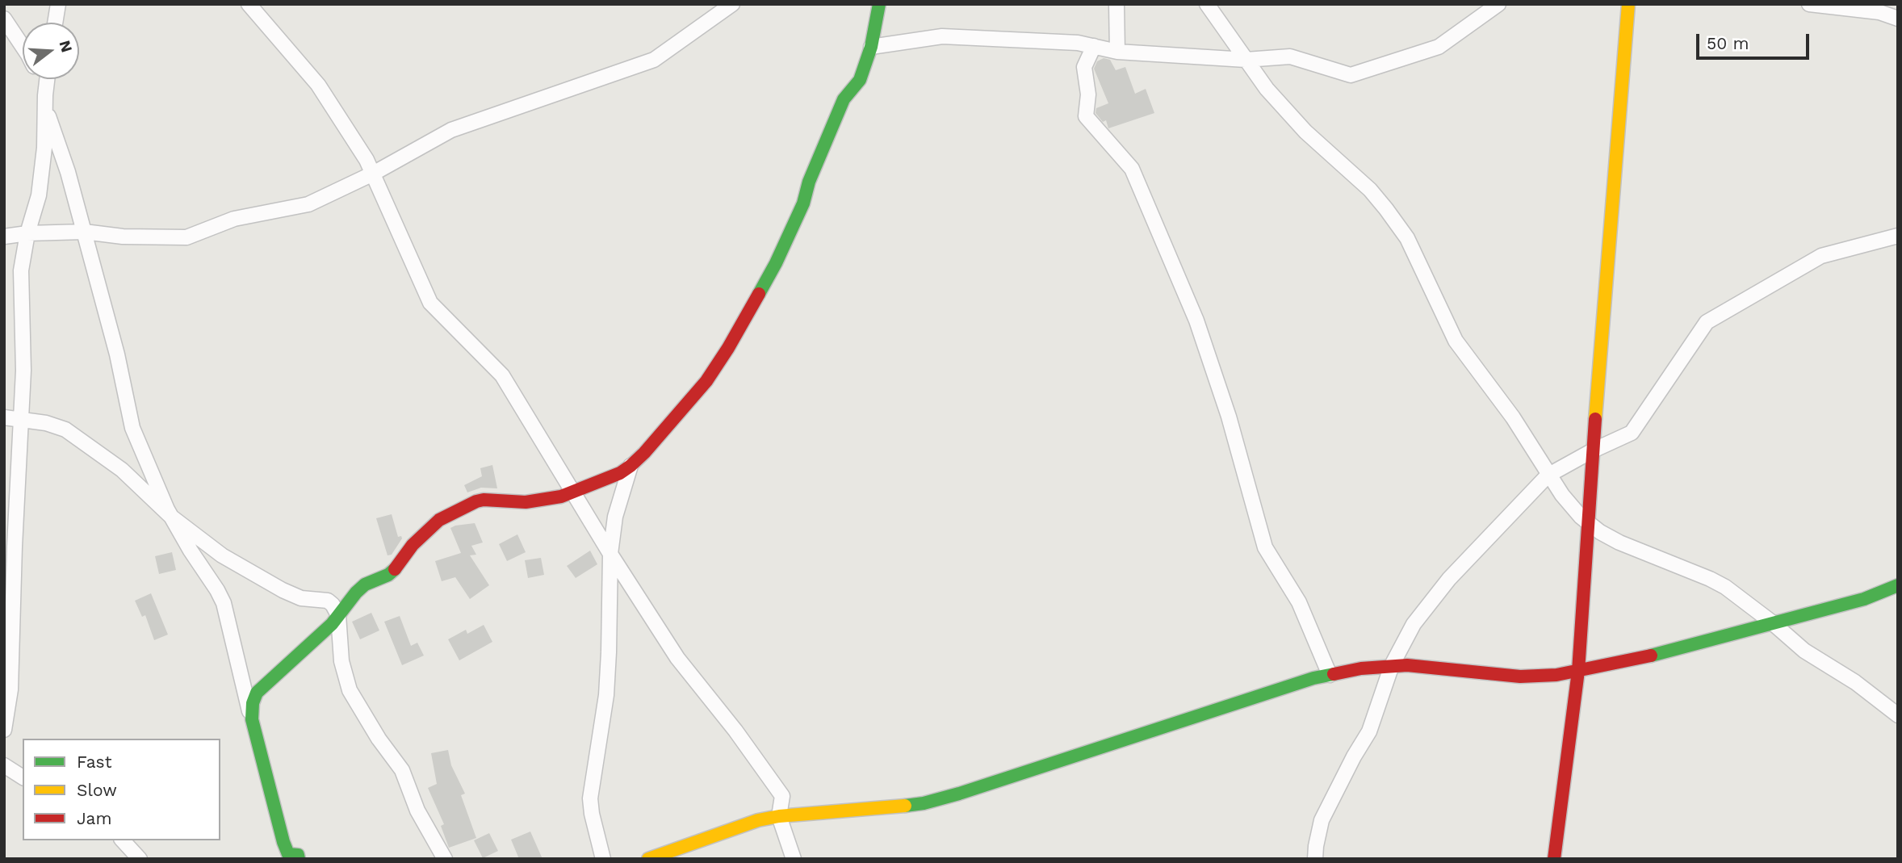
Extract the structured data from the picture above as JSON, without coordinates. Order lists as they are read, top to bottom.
{
  "legend": ["Fast", "Slow", "Jam"],
  "scale_bar": "50 m",
  "north": "right"
}
